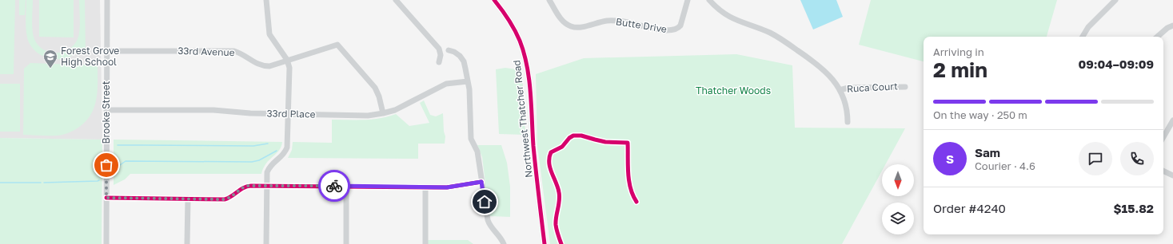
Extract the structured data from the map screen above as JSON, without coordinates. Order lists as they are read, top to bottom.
{
  "streets": {
    "street": [
      "Butte Drive",
      "33rd Avenue",
      "Ruca Court",
      "Brooke Street",
      "33rd Place",
      "Northwest Thatcher Road"
    ]
  },
  "crossings": [
    ["33rd Avenue", "Brooke Street"],
    ["33rd Avenue", "33rd Place"],
    ["Brooke Street", "33rd Place"]
  ],
  "parks": ["Thatcher Woods"],
  "places": {
    "school or university": ["Forest Grove High School"]
  },
  "north": "bottom",
  "page": {
    "heading": ["2 min", "Arriving in", "09:04–09:09"],
    "panel": [
      "Sam",
      "Courier · 4.6",
      "Order #4240",
      "$15.82"
    ],
    "bar": "On the way · 250 m",
    "round": "S"
  }
}
